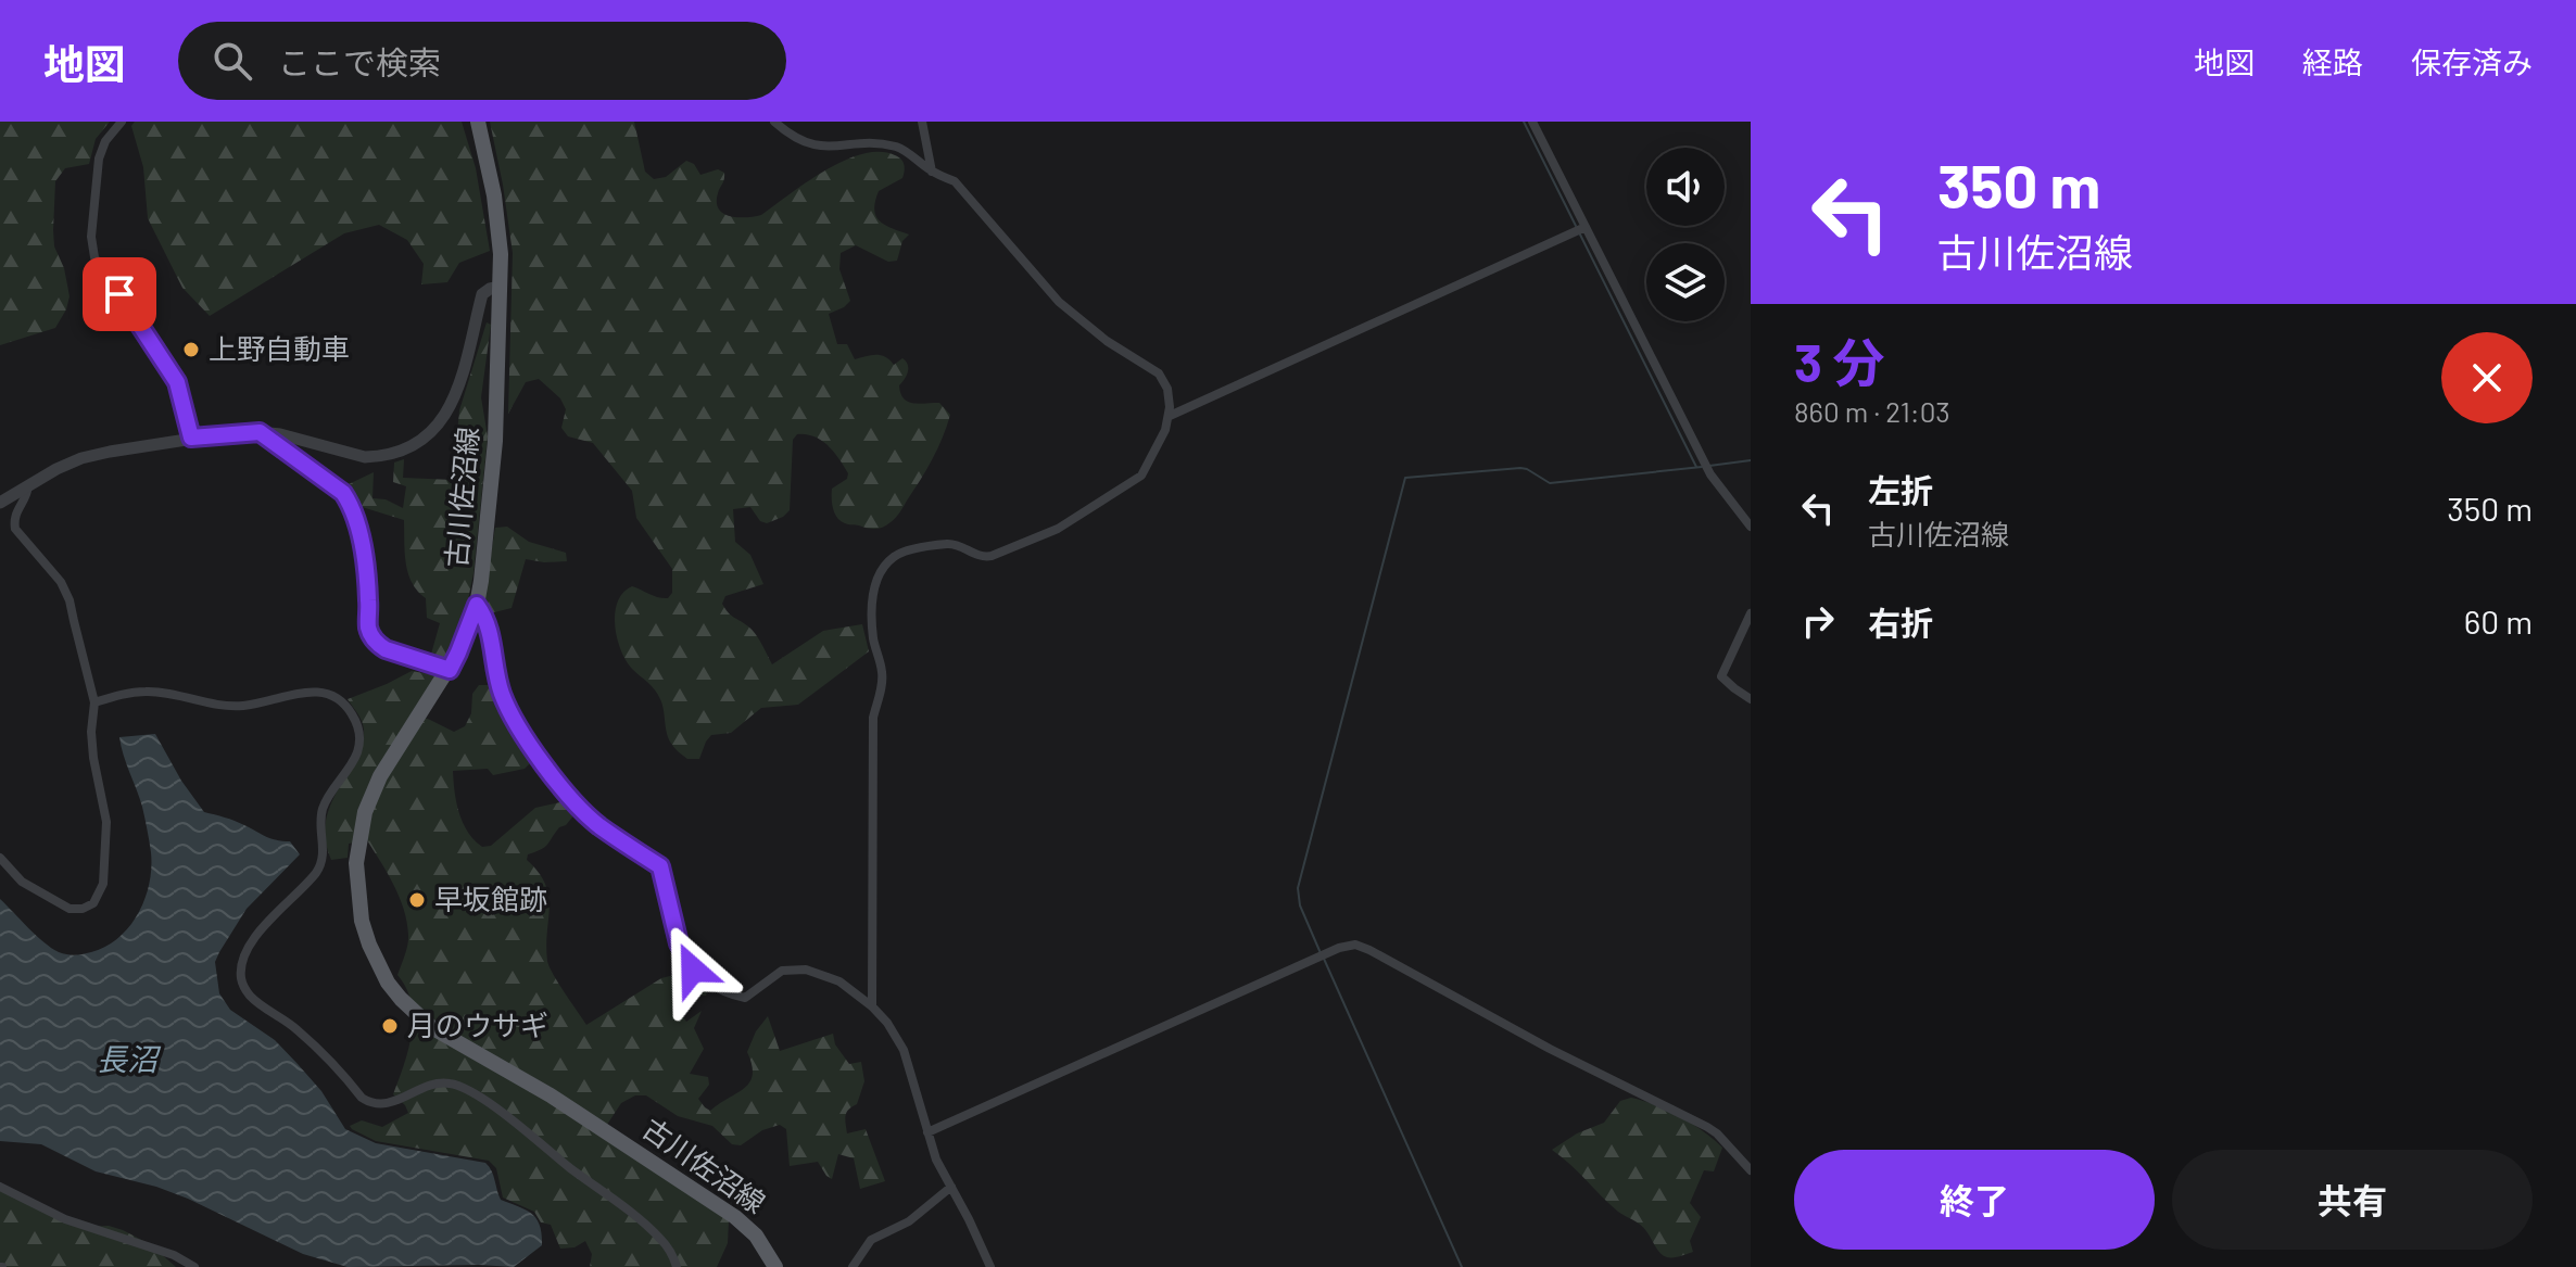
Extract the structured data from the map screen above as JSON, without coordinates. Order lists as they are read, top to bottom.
{
  "streets": {
    "main road": ["古川佐沼線"]
  },
  "water": ["長沼"],
  "places": ["上野自動車", "早坂館跡", "月のウサギ"],
  "page": {
    "header": "地図",
    "search": "ここで検索",
    "nav": ["地図", "経路", "保存済み"],
    "turn": ["350 m", "古川佐沼線"],
    "heading": ["3 分", "860 m · 21:03"],
    "list": [
      {
        "name": "左折",
        "note": "古川佐沼線",
        "value": "350 m"
      },
      {
        "name": "右折",
        "value": "60 m"
      }
    ],
    "buttons": ["終了", "共有"]
  }
}
